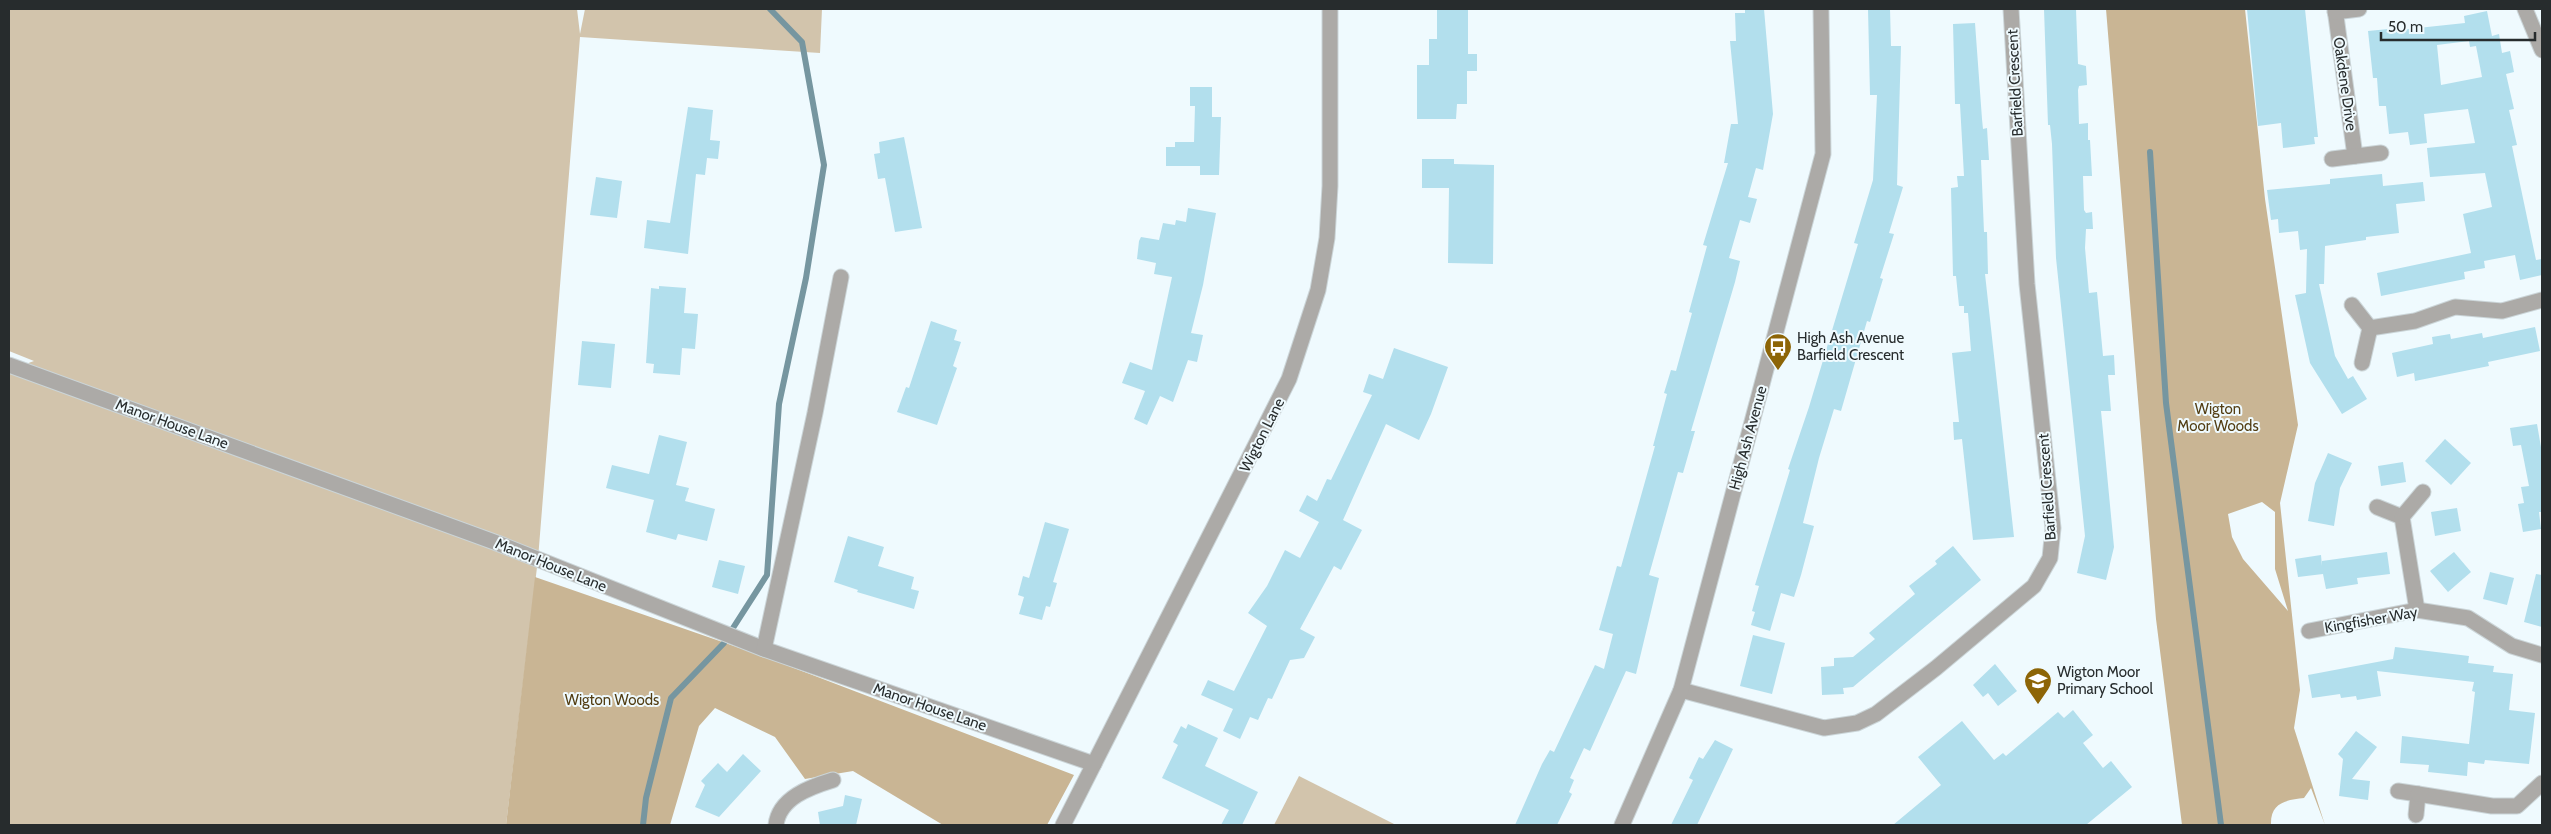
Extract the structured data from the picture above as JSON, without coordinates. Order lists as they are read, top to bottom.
{
  "streets": {
    "street": [
      "Barfield Crescent",
      "Oakdene Drive",
      "Manor House Lane",
      "Wigton Lane",
      "High Ash Avenue",
      "Kingfisher Way"
    ]
  },
  "crossings": [
    ["Barfield Crescent", "High Ash Avenue"],
    ["Manor House Lane", "Wigton Lane"]
  ],
  "parks": ["Wigton Moor Woods", "Wigton Woods"],
  "places": {
    "bus stop": ["High Ash Avenue Barfield Crescent"],
    "school or university": ["Wigton Moor Primary School"]
  },
  "scale_bar": "50 m"
}
